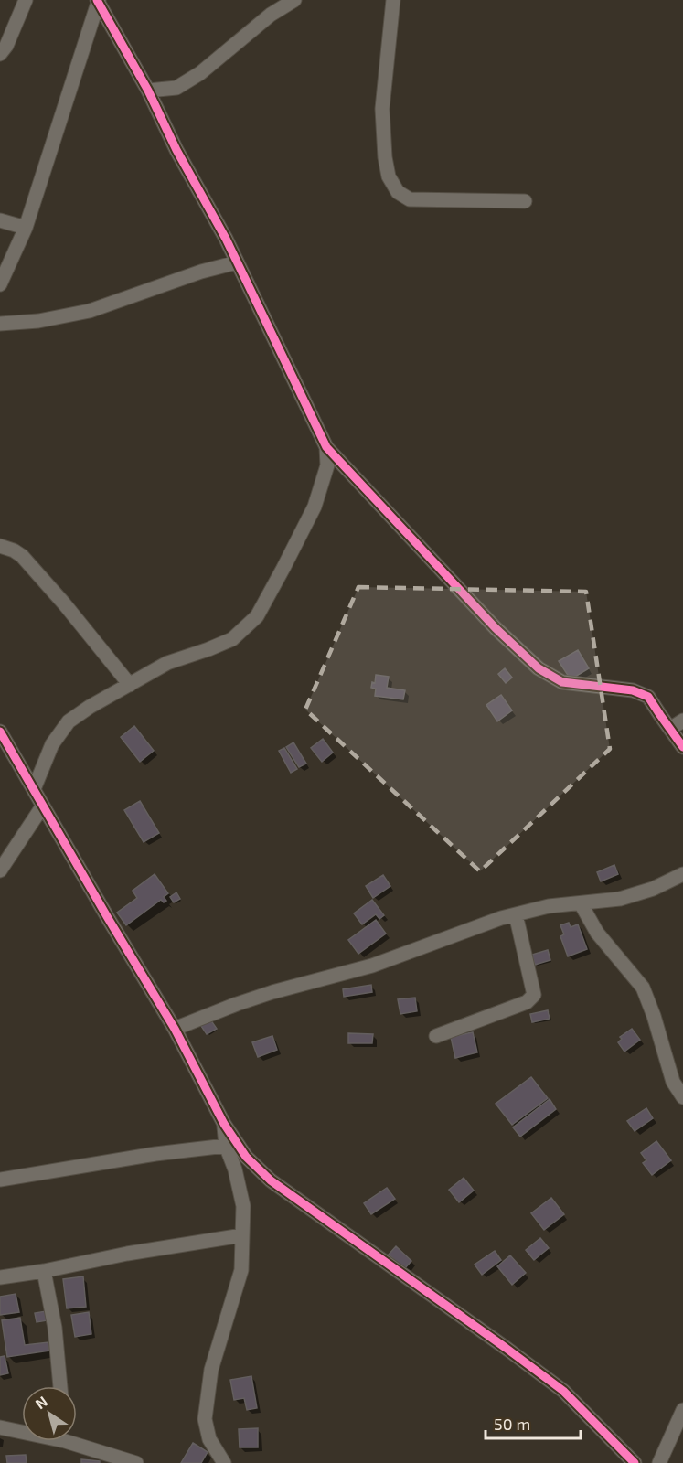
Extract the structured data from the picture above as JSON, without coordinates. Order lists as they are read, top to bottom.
{
  "scale_bar": "50 m",
  "north": "top left"
}
